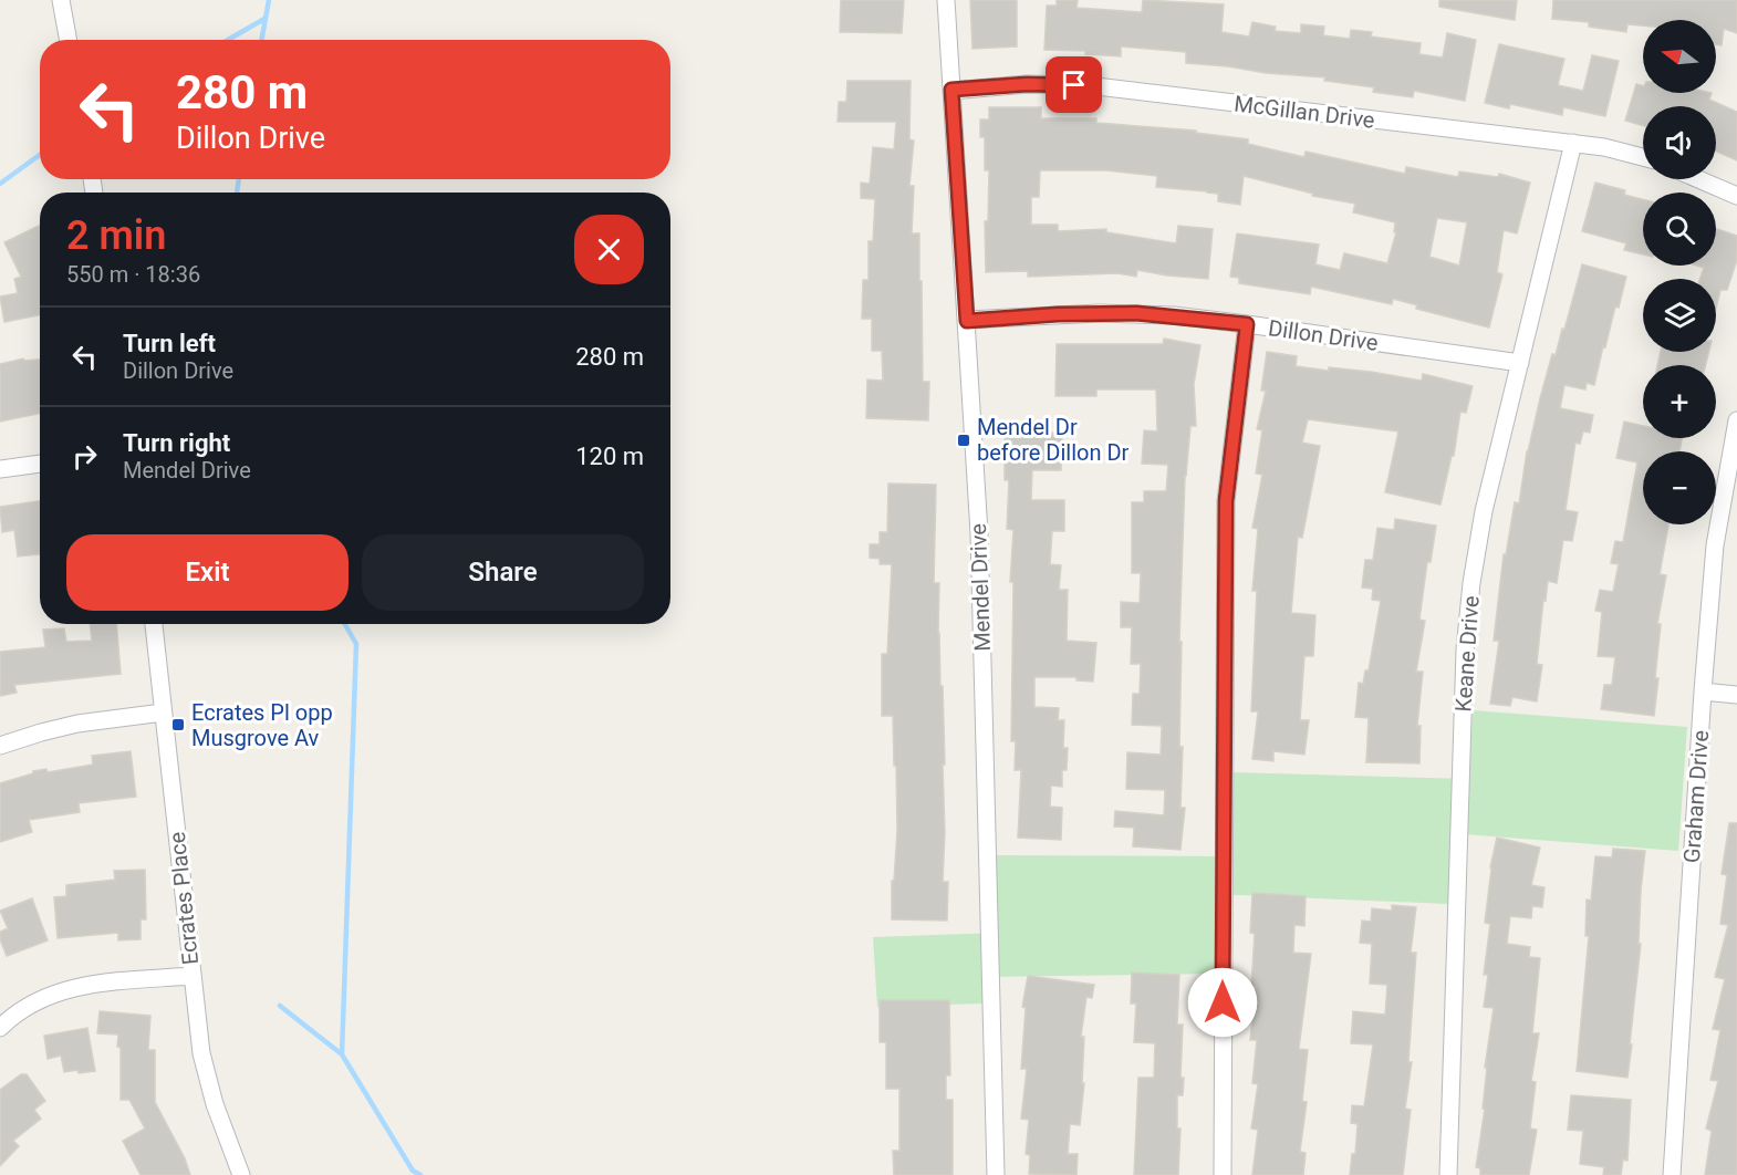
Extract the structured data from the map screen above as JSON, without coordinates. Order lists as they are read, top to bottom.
{
  "streets": {
    "street": [
      "McGillan Drive",
      "Dillon Drive",
      "Mendel Drive",
      "Keane Drive",
      "Graham Drive",
      "Ecrates Place"
    ]
  },
  "crossings": [
    ["McGillan Drive", "Mendel Drive"],
    ["McGillan Drive", "Keane Drive"],
    ["Dillon Drive", "Mendel Drive"],
    ["Dillon Drive", "Keane Drive"]
  ],
  "places": {
    "transit": ["Mendel Dr before Dillon Dr", "Ecrates Pl opp Musgrove Av"]
  },
  "north": "left",
  "page": {
    "map_buttons": ["+", "−"],
    "turn": ["280 m", "Dillon Drive"],
    "heading": ["2 min", "550 m · 18:36"],
    "list": [
      {
        "name": "Turn left",
        "note": "Dillon Drive",
        "value": "280 m"
      },
      {
        "name": "Turn right",
        "note": "Mendel Drive",
        "value": "120 m"
      }
    ],
    "buttons": ["Exit", "Share"]
  }
}
